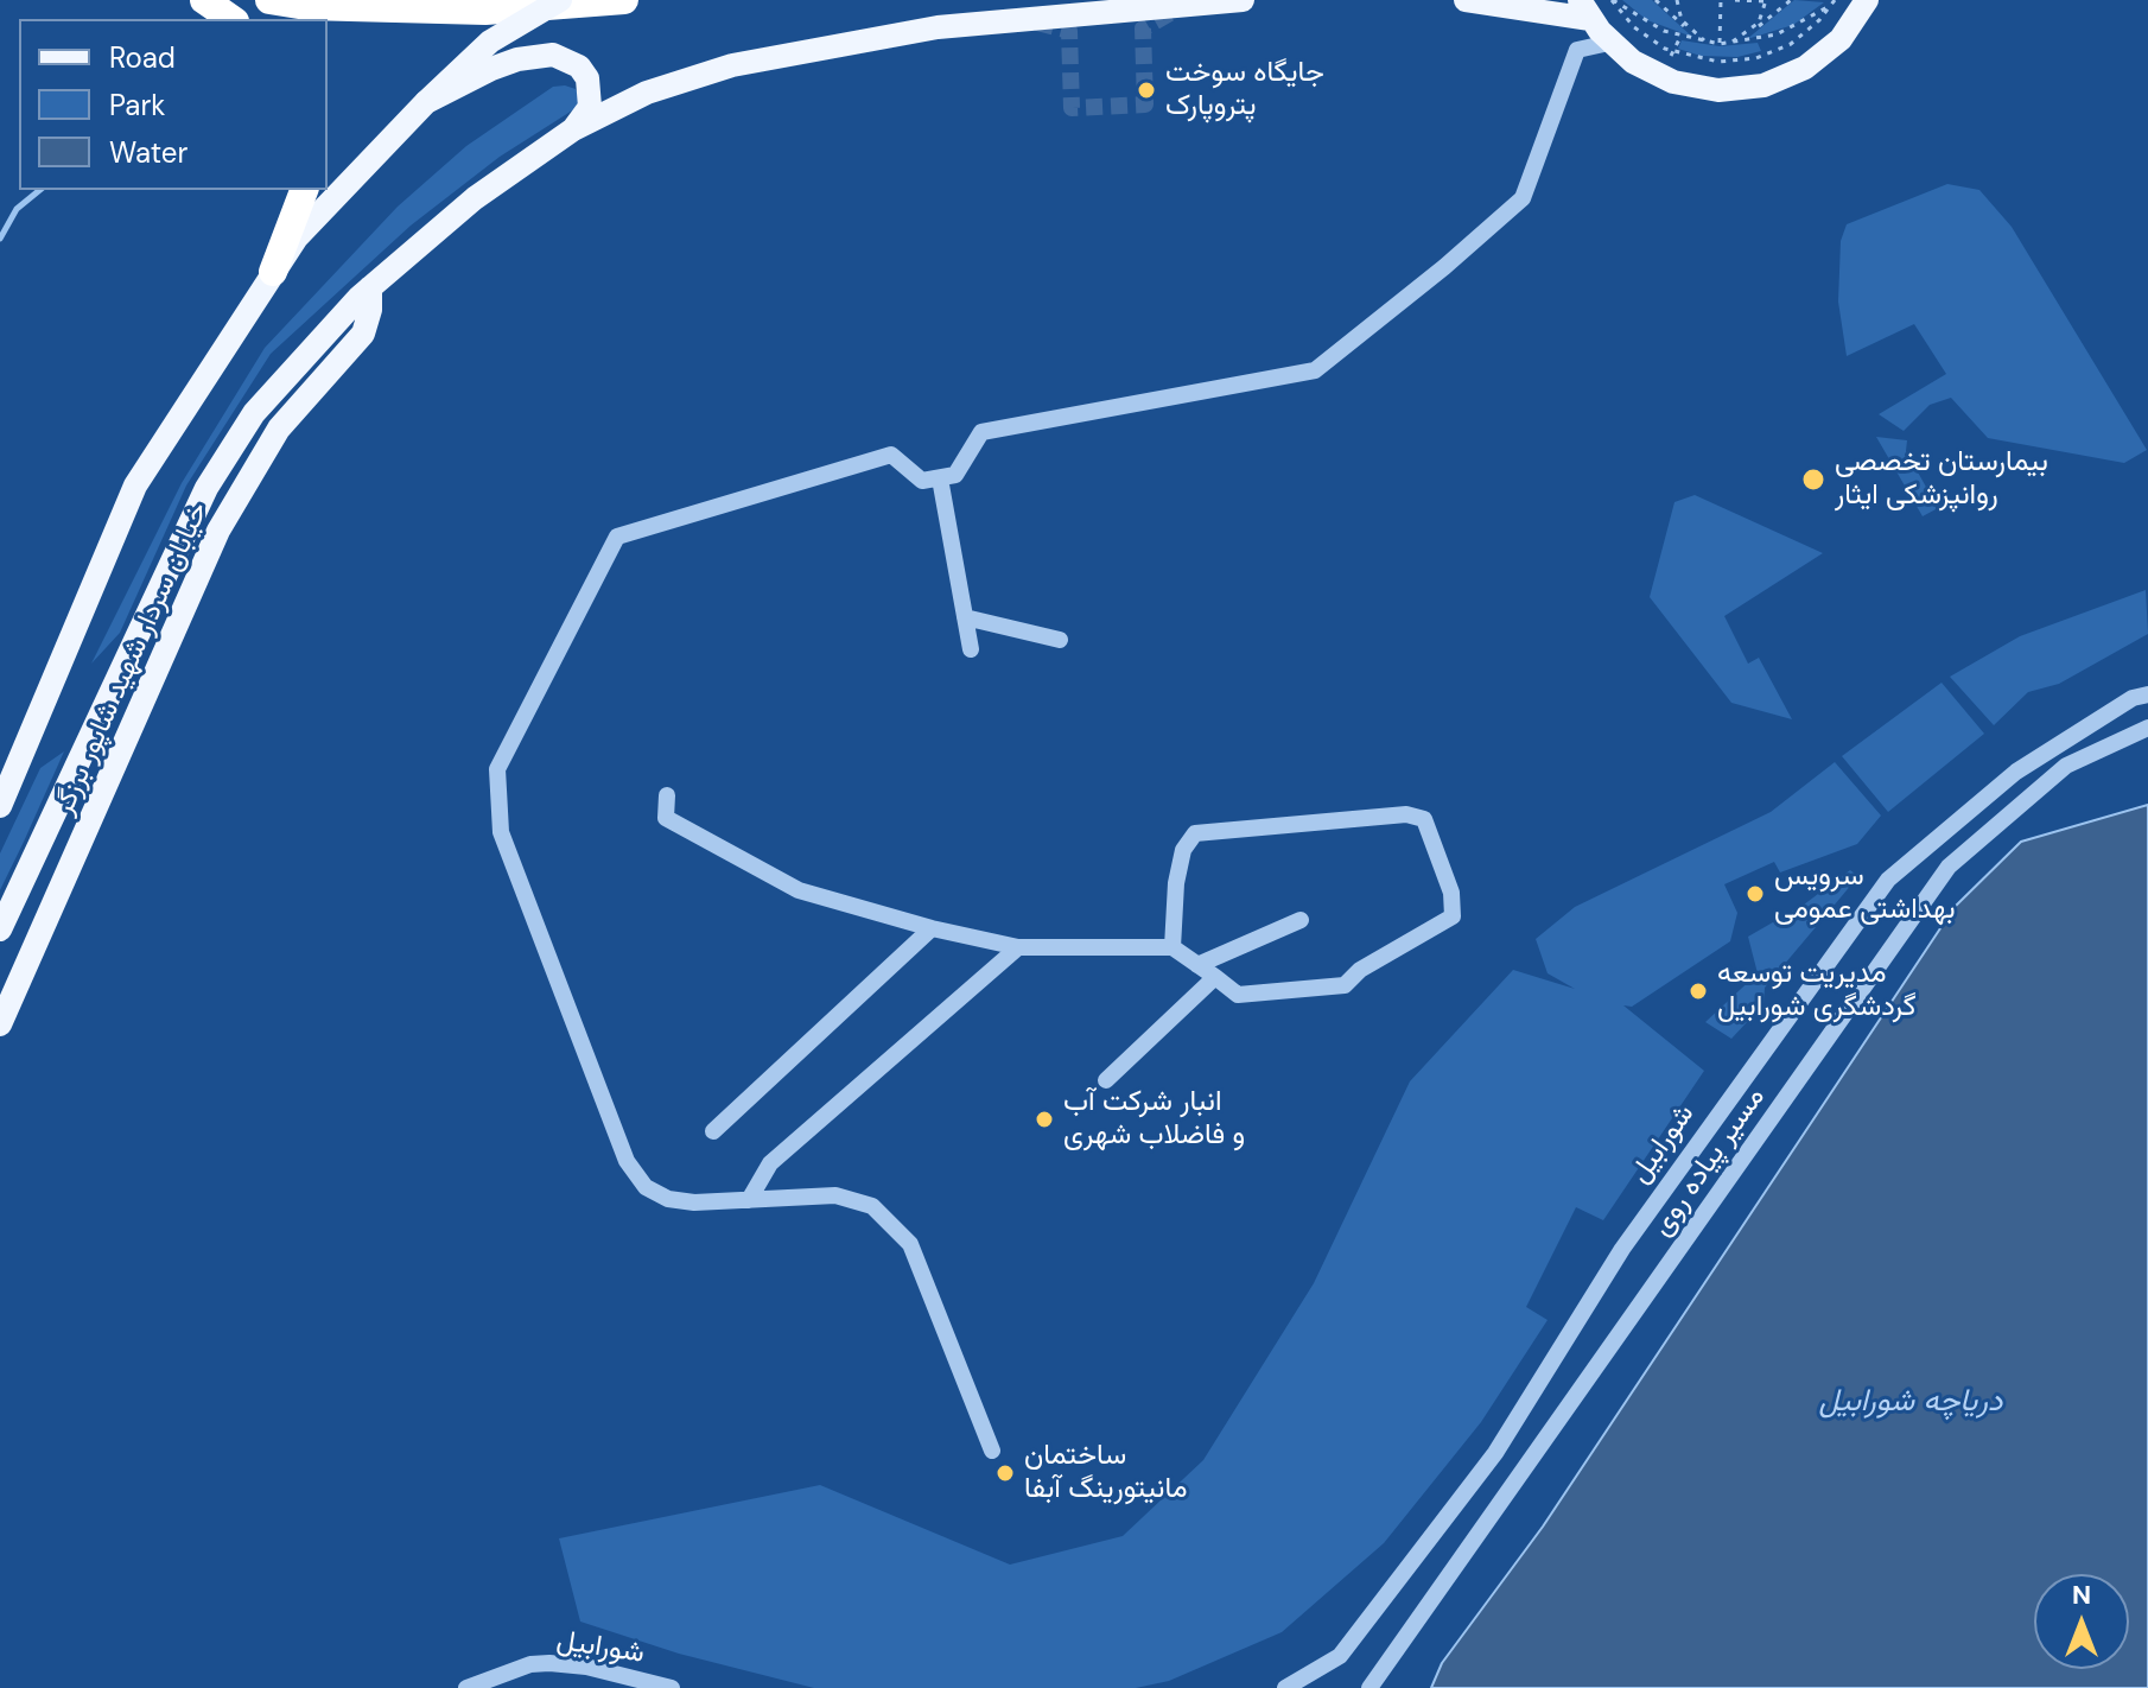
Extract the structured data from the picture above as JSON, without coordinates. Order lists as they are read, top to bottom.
{
  "streets": {
    "main road": ["خیابان سردار شهید شاپور برزگر"],
    "street": ["شورابیل", "مسیر پیاده روی"]
  },
  "water": ["دریاچه شورابیل"],
  "places": [
    "جایگاه سوخت پتروپارک",
    "بیمارستان تخصصی روانپزشکی ایثار",
    "سرویس بهداشتی عمومی",
    "مدیریت توسعه گردشگری شورابیل",
    "انبار شرکت آب و فاضلاب شهری",
    "ساختمان مانیتورینگ آبفا"
  ],
  "legend": ["Road", "Park", "Water"],
  "north": "top"
}
